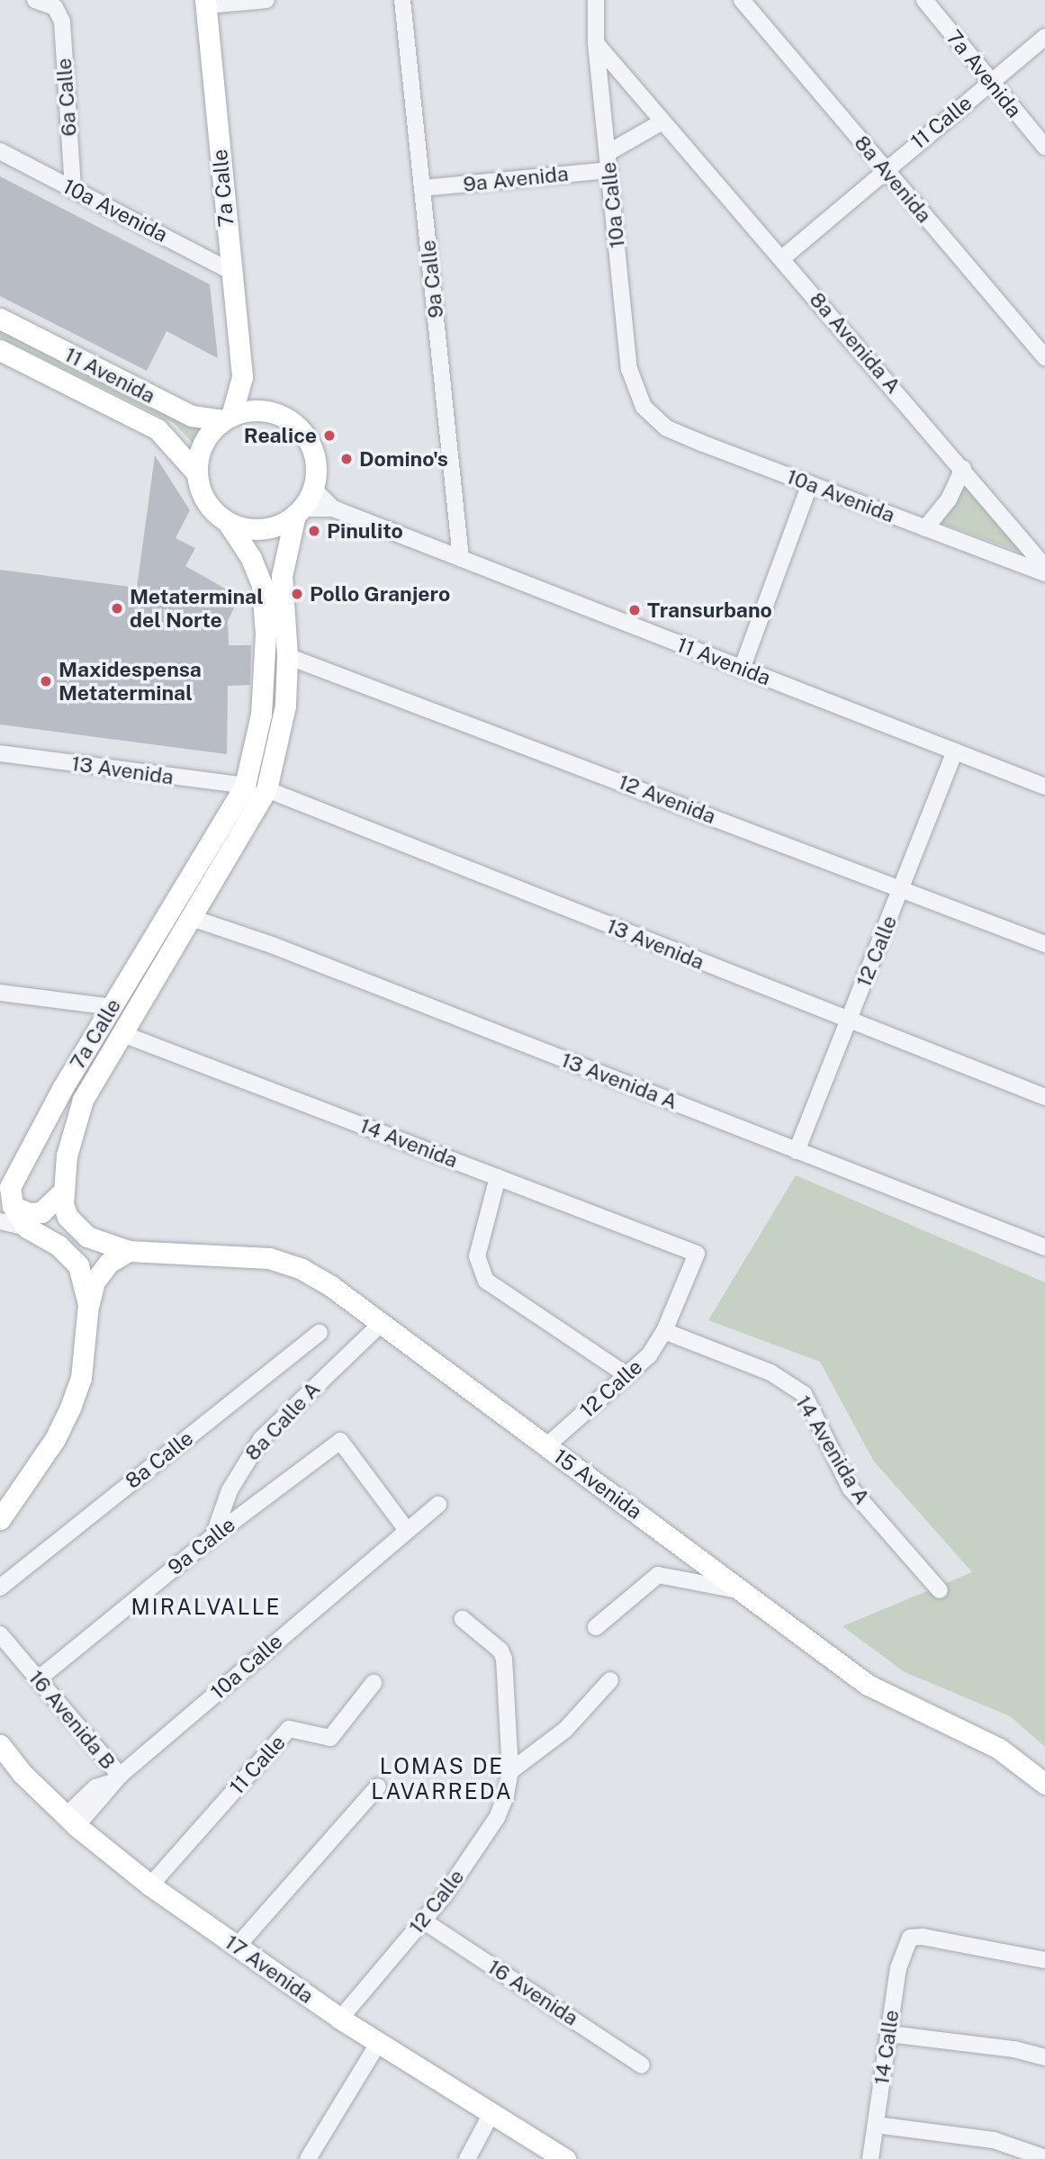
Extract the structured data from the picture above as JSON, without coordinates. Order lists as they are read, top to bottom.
{
  "streets": {
    "main road": [
      "7a Calle",
      "11 Avenida",
      "15 Avenida",
      "17 Avenida"
    ],
    "street": [
      "7a Avenida",
      "6a Calle",
      "11 Calle",
      "9a Avenida",
      "8a Avenida",
      "10a Calle",
      "10a Avenida",
      "9a Calle",
      "8a Avenida A",
      "13 Avenida",
      "12 Avenida",
      "12 Calle",
      "13 Avenida A",
      "14 Avenida",
      "8a Calle A",
      "14 Avenida A",
      "8a Calle",
      "16 Avenida B",
      "16 Avenida",
      "14 Calle"
    ]
  },
  "crossings": [
    ["7a Avenida", "11 Calle"],
    ["6a Calle", "10a Avenida"],
    ["11 Calle", "8a Avenida"],
    ["11 Calle", "8a Avenida A"],
    ["11 Calle", "17 Avenida"],
    ["9a Avenida", "10a Calle"],
    ["9a Avenida", "9a Calle"],
    ["7a Calle", "10a Avenida"],
    ["7a Calle", "11 Avenida"],
    ["7a Calle", "13 Avenida"],
    ["7a Calle", "12 Avenida"],
    ["7a Calle", "13 Avenida A"],
    ["7a Calle", "14 Avenida"],
    ["7a Calle", "15 Avenida"],
    ["10a Calle", "10a Avenida"],
    ["10a Calle", "9a Calle"],
    ["10a Calle", "8a Avenida A"],
    ["10a Calle", "16 Avenida B"],
    ["10a Calle", "17 Avenida"],
    ["9a Calle", "11 Avenida"],
    ["9a Calle", "8a Calle A"],
    ["9a Calle", "16 Avenida B"],
    ["11 Avenida", "12 Calle"],
    ["13 Avenida", "12 Calle"],
    ["12 Avenida", "12 Calle"],
    ["12 Calle", "13 Avenida A"],
    ["12 Calle", "14 Avenida"],
    ["12 Calle", "14 Avenida A"],
    ["12 Calle", "15 Avenida"],
    ["12 Calle", "17 Avenida"],
    ["12 Calle", "16 Avenida"],
    ["8a Calle A", "15 Avenida"]
  ],
  "districts": ["MIRALVALLE", "LOMAS DE LAVARREDA"],
  "places": [
    "Realice",
    "Domino's",
    "Pinulito",
    "Pollo Granjero",
    "Metaterminal del Norte",
    "Transurbano",
    "Maxidespensa Metaterminal"
  ]
}
